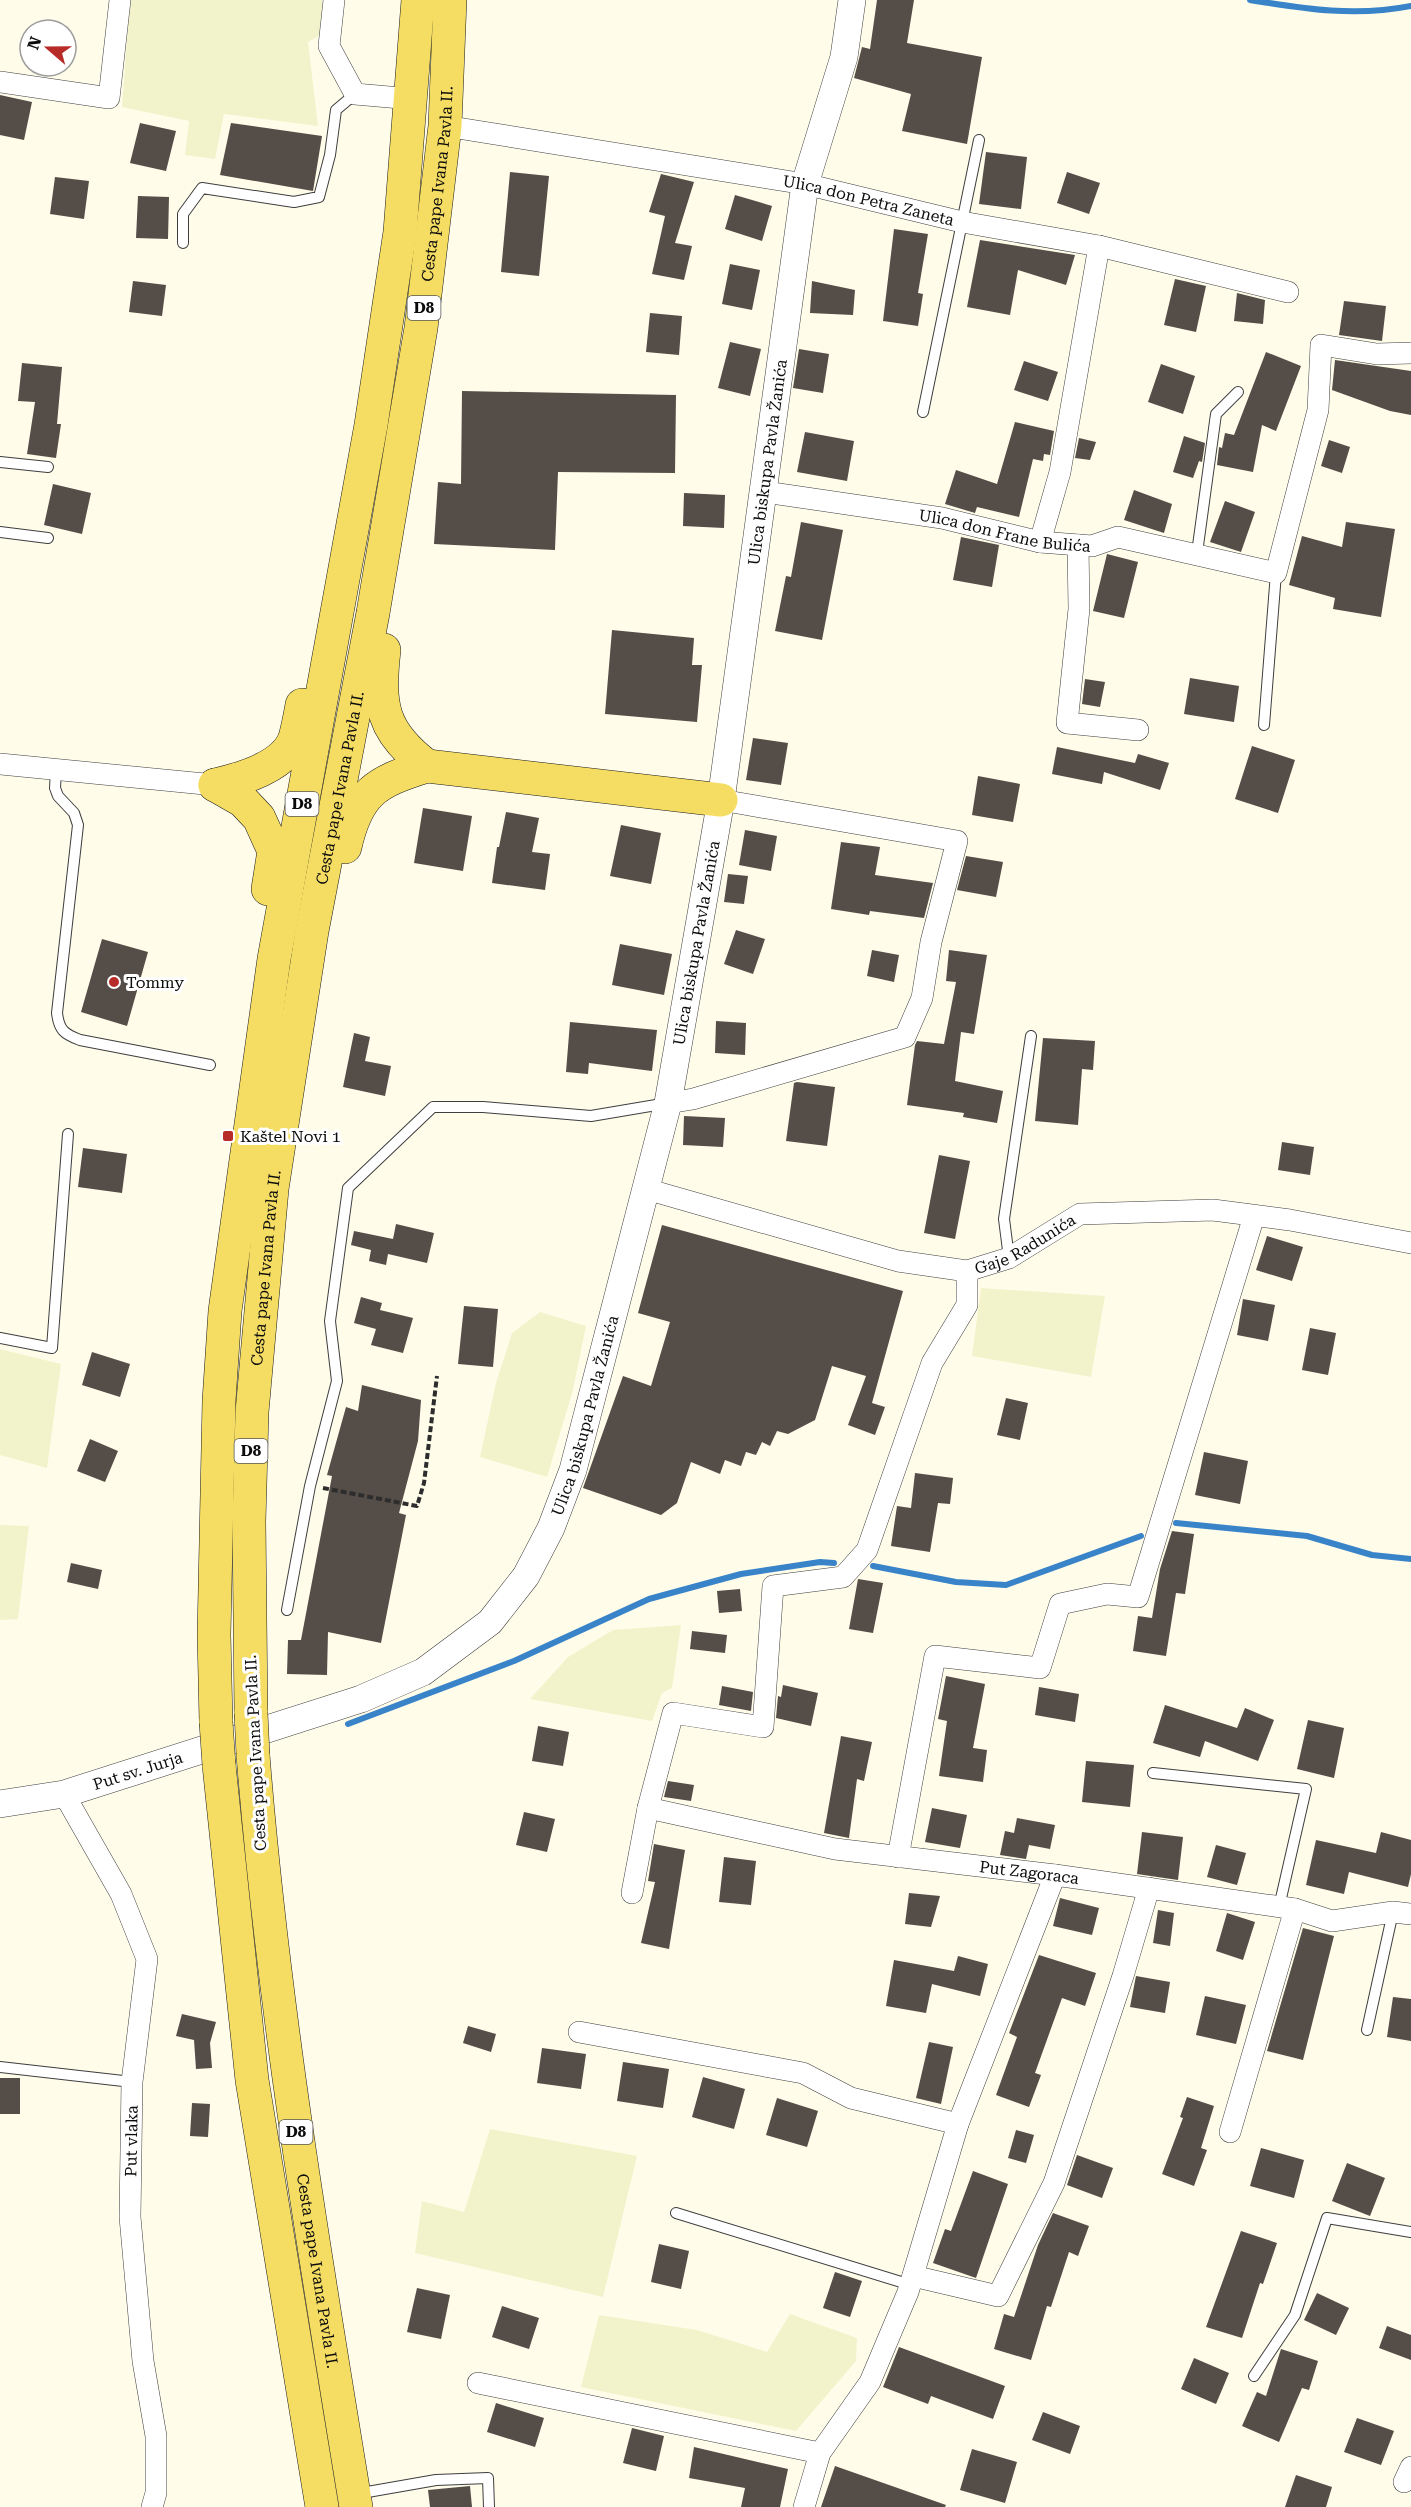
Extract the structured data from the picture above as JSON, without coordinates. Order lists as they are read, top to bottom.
{
  "streets": {
    "main road": ["Cesta pape Ivana Pavla II.", "D8"],
    "street": [
      "Ulica don Petra Zaneta",
      "Ulica biskupa Pavla Žanića",
      "Ulica don Frane Bulića",
      "Gaje Radunića",
      "Put sv. Jurja",
      "Put Zagoraca",
      "Put vlaka"
    ]
  },
  "crossings": [
    ["Cesta pape Ivana Pavla II.", "Ulica don Petra Zaneta"],
    ["Cesta pape Ivana Pavla II.", "Ulica biskupa Pavla Žanića"],
    ["Cesta pape Ivana Pavla II.", "Put sv. Jurja"],
    ["Ulica don Petra Zaneta", "Ulica biskupa Pavla Žanića"],
    ["Ulica biskupa Pavla Žanića", "Ulica don Frane Bulića"],
    ["Ulica biskupa Pavla Žanića", "Gaje Radunića"],
    ["Ulica biskupa Pavla Žanića", "Put sv. Jurja"],
    ["Put sv. Jurja", "Put vlaka"]
  ],
  "places": {
    "other": ["Tommy"],
    "transit": ["Kaštel Novi 1"]
  },
  "north": "left"
}
